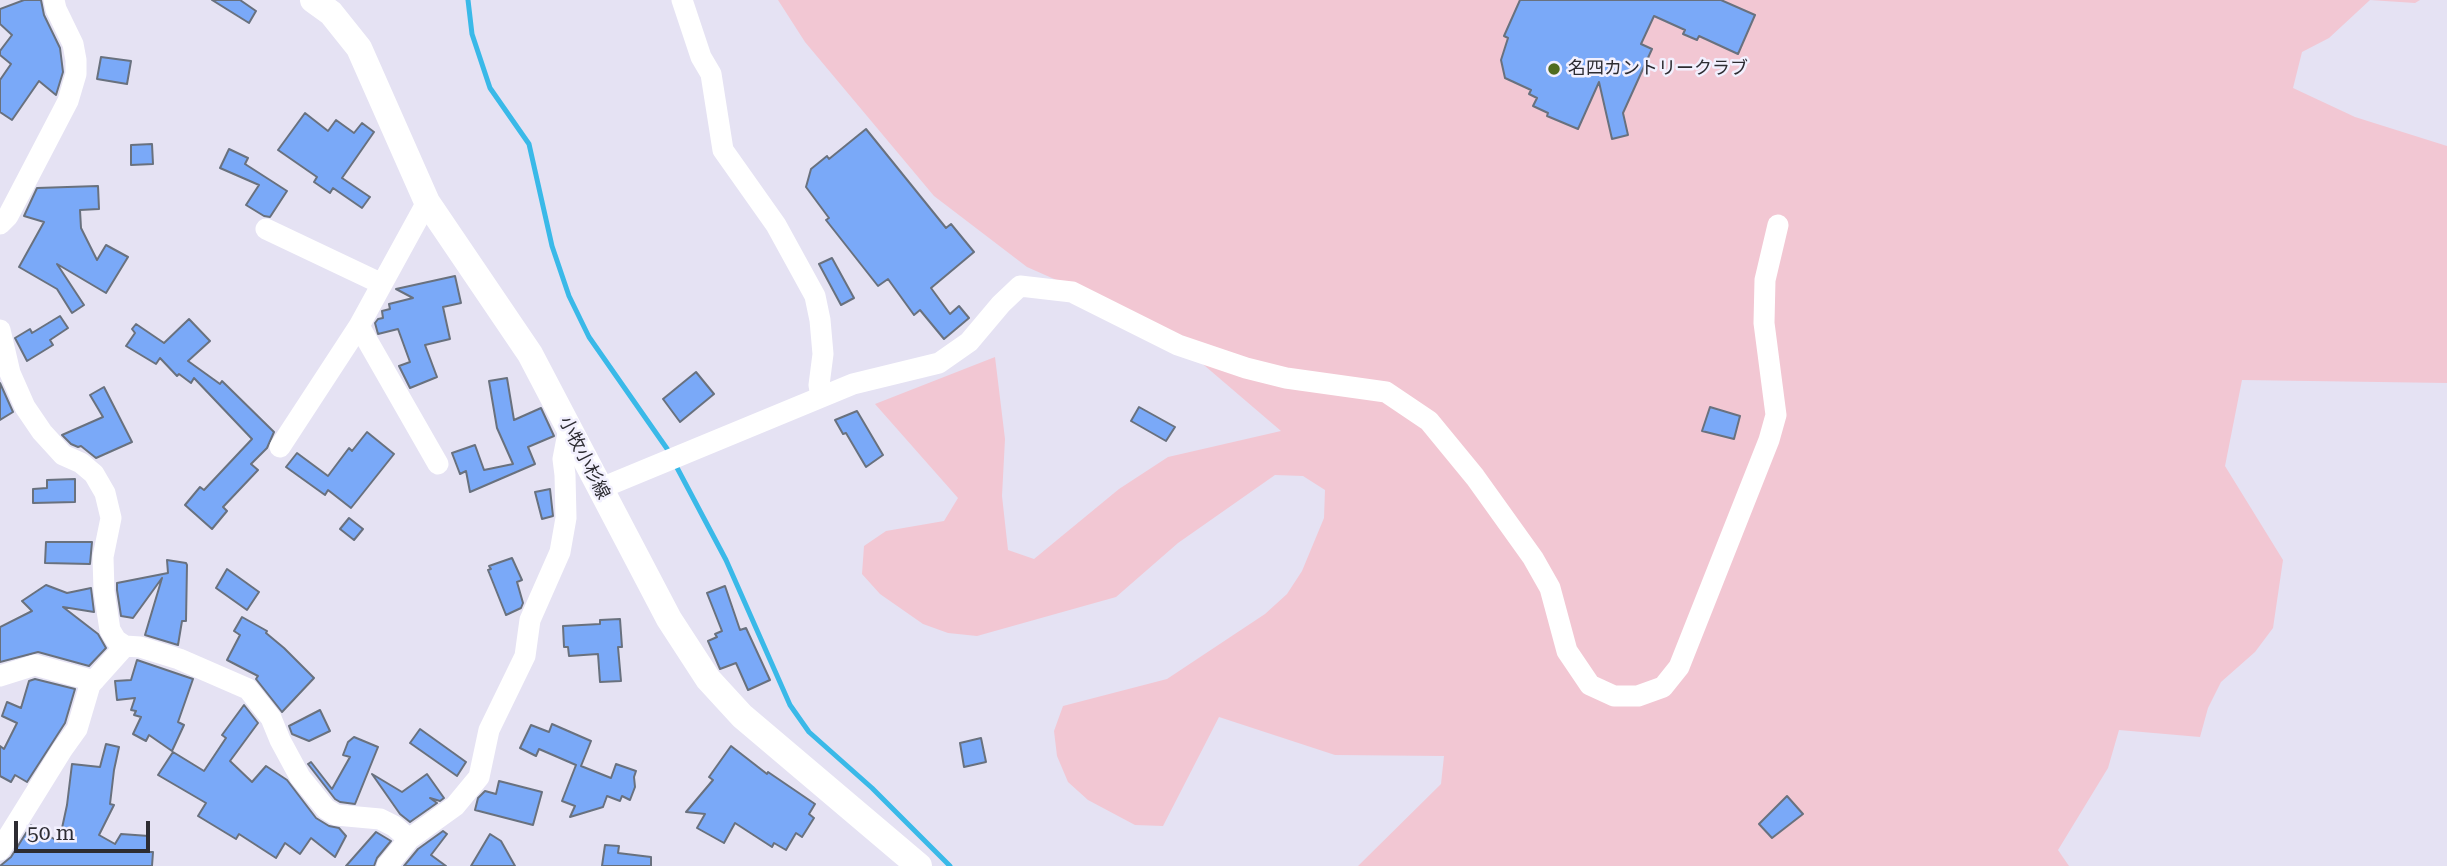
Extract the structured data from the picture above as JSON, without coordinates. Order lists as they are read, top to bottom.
{
  "streets": {
    "main road": ["小牧小杉線"]
  },
  "places": ["名四カントリークラブ"],
  "scale_bar": "50 m"
}
